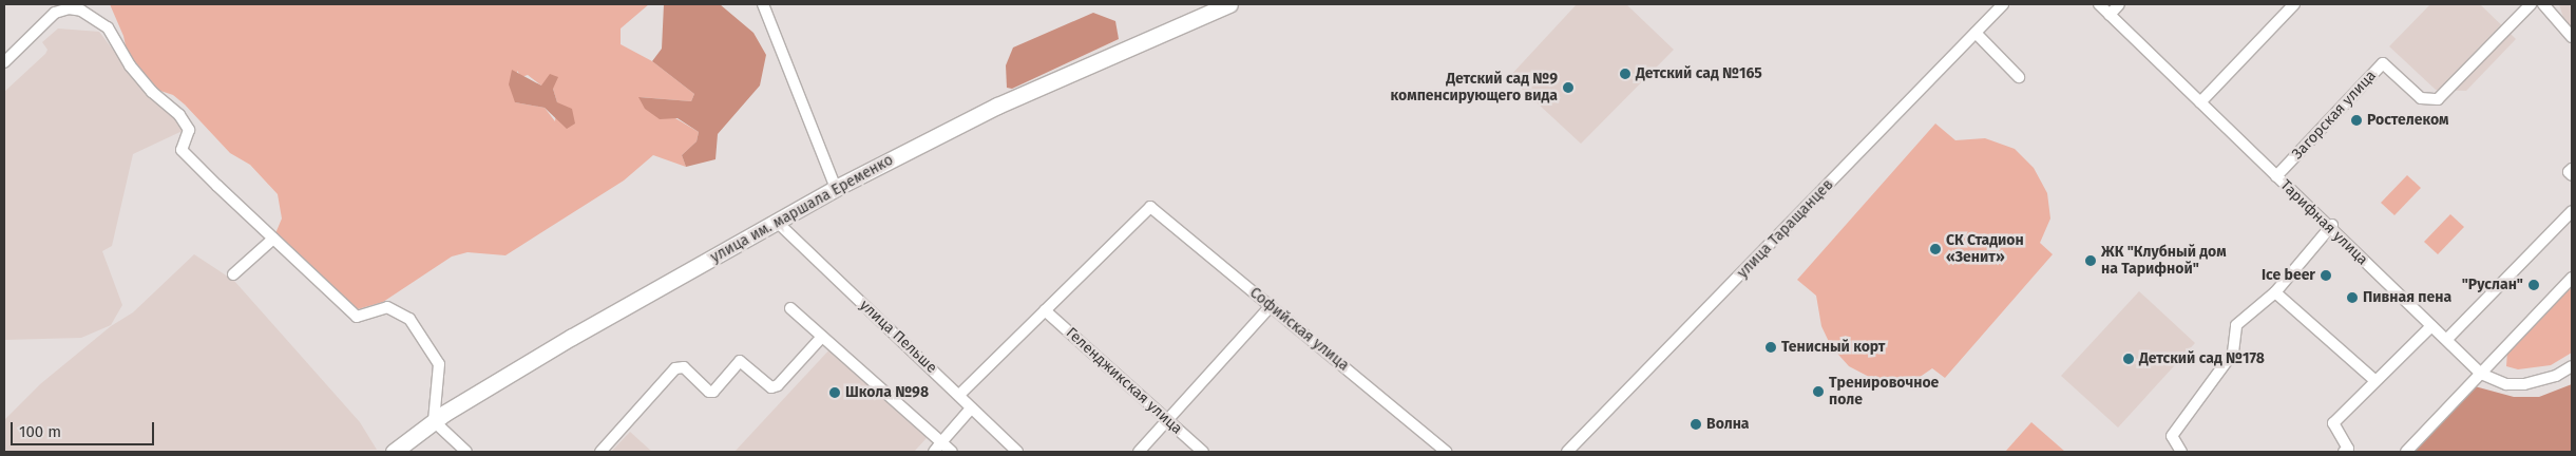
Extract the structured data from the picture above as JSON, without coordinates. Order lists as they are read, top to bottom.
{
  "streets": {
    "highway": ["улица им. маршала Еременко"],
    "street": [
      "Загорская улица",
      "Тарифная улица",
      "улица Таращанцев",
      "Софийская улица",
      "улица Пельше",
      "Геленджикская улица"
    ]
  },
  "crossings": [
    ["Загорская улица", "Тарифная улица"],
    ["улица им. маршала Еременко", "улица Пельше"],
    ["Софийская улица", "Геленджикская улица"]
  ],
  "places": [
    "Детский сад №165",
    "Детский сад №9 компенсирующего вида",
    "Ростелеком",
    "СК Стадион «Зенит»",
    "ЖК \"Клубный дом на Тарифной\"",
    "Ice beer",
    "\"Руслан\"",
    "Пивная пена",
    "Тенисный корт",
    "Детский сад №178",
    "Тренировочное поле",
    "Школа №98",
    "Волна"
  ],
  "scale_bar": "100 m"
}
